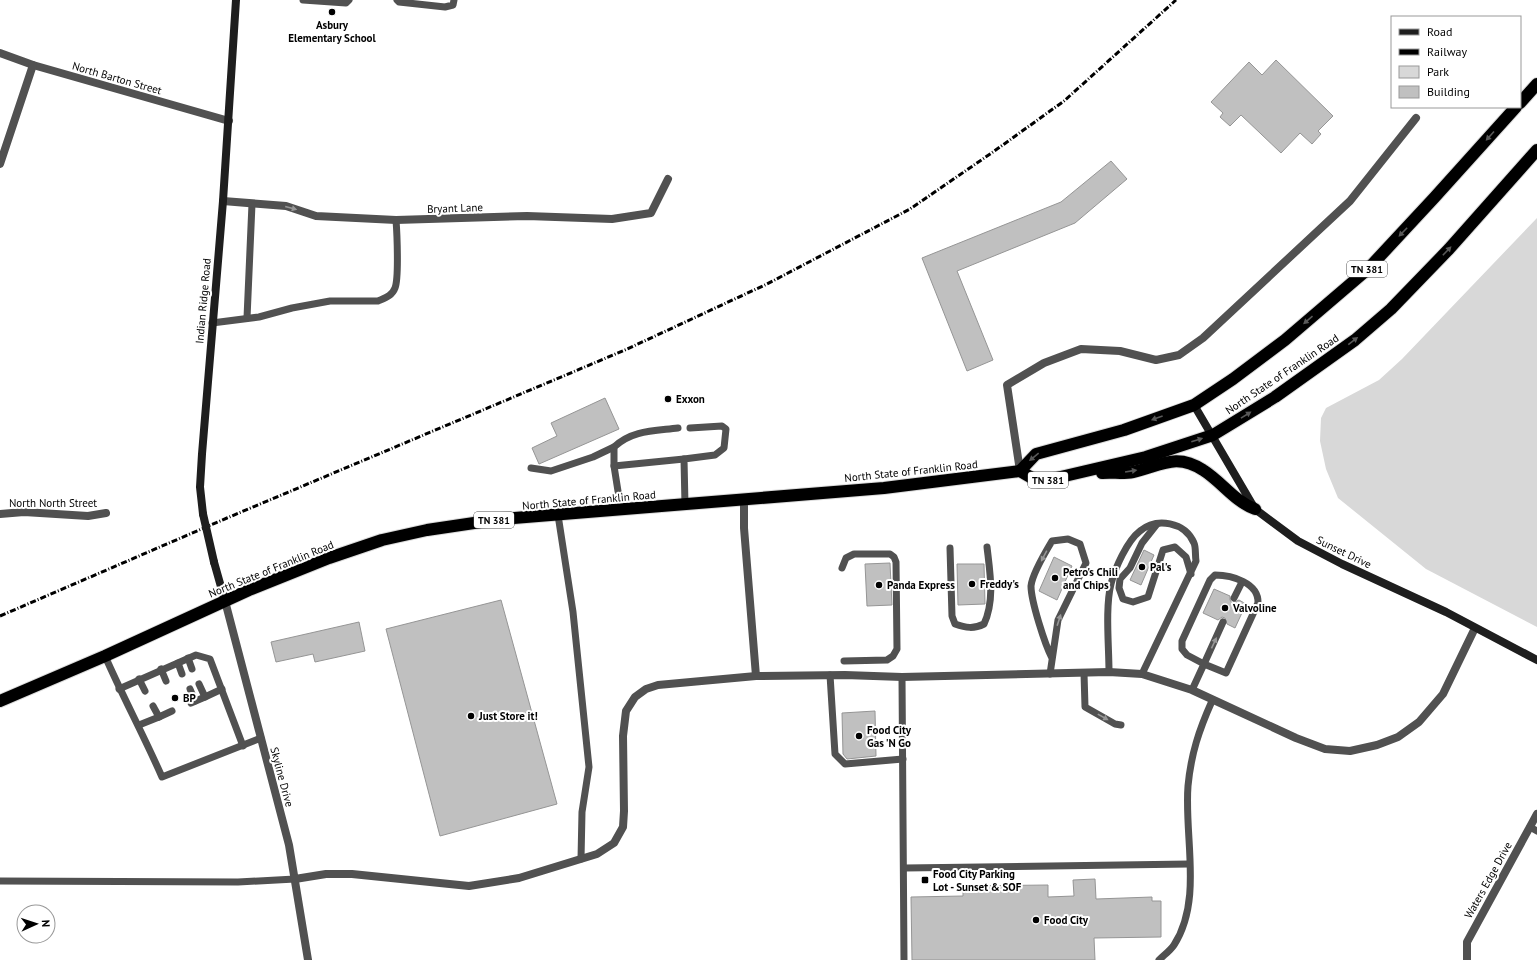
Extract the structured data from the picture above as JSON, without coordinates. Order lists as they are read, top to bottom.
{
  "streets": {
    "highway": ["TN 381", "North State of Franklin Road"],
    "street": [
      "North Barton Street",
      "Bryant Lane",
      "Indian Ridge Road",
      "North North Street",
      "Sunset Drive",
      "Skyline Drive",
      "Waters Edge Drive"
    ]
  },
  "crossings": [
    ["North Barton Street", "Indian Ridge Road"],
    ["Bryant Lane", "Indian Ridge Road"],
    ["Indian Ridge Road", "North State of Franklin Road"],
    ["Indian Ridge Road", "Skyline Drive"],
    ["North State of Franklin Road", "Sunset Drive"],
    ["North State of Franklin Road", "Skyline Drive"]
  ],
  "places": {
    "other": [
      "Asbury Elementary School",
      "Exxon",
      "Pal's",
      "Petro's Chili and Chips",
      "Freddy's",
      "Panda Express",
      "Valvoline",
      "BP",
      "Just Store it!",
      "Food City Gas 'N Go",
      "Food City"
    ],
    "transit": ["Food City Parking Lot - Sunset & SOF"]
  },
  "legend": [
    "Road",
    "Railway",
    "Park",
    "Building"
  ],
  "north": "right"
}
